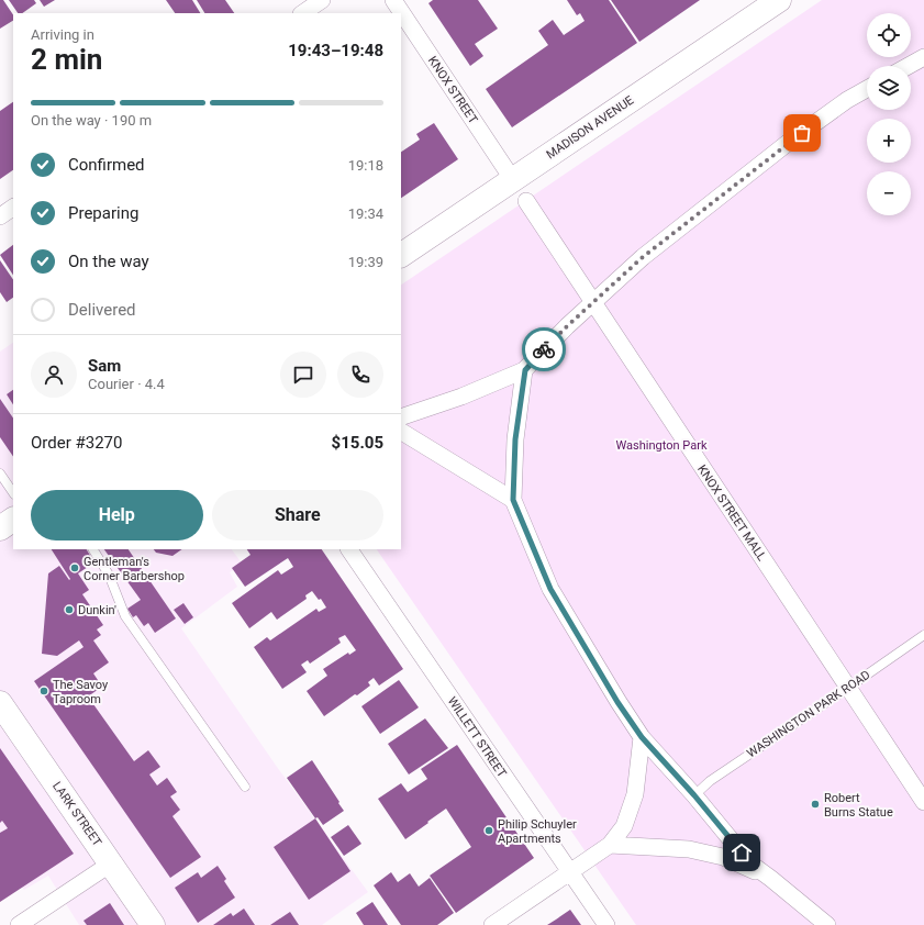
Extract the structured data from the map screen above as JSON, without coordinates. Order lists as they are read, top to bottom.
{
  "streets": {
    "main road": ["MADISON AVENUE", "LARK STREET"],
    "street": ["KNOX STREET", "KNOX STREET MALL", "WILLETT STREET"],
    "lane": ["WASHINGTON PARK ROAD"]
  },
  "crossings": [
    ["KNOX STREET", "MADISON AVENUE"],
    ["KNOX STREET MALL", "WASHINGTON PARK ROAD"]
  ],
  "parks": ["Washington Park"],
  "places": [
    "Gentleman's Corner Barbershop",
    "Dunkin'",
    "The Savoy Taproom",
    "Robert Burns Statue",
    "Philip Schuyler Apartments"
  ],
  "page": {
    "map_buttons": ["+", "−"],
    "heading": ["2 min", "Arriving in", "19:43–19:48"],
    "panel": [
      "Sam",
      "Courier · 4.4",
      "Order #3270",
      "$15.05"
    ],
    "bar": "On the way · 190 m",
    "list": [
      ["Confirmed", "19:18"],
      ["Preparing", "19:34"],
      ["On the way", "19:39"],
      "Delivered"
    ],
    "buttons": ["Help", "Share"]
  }
}
